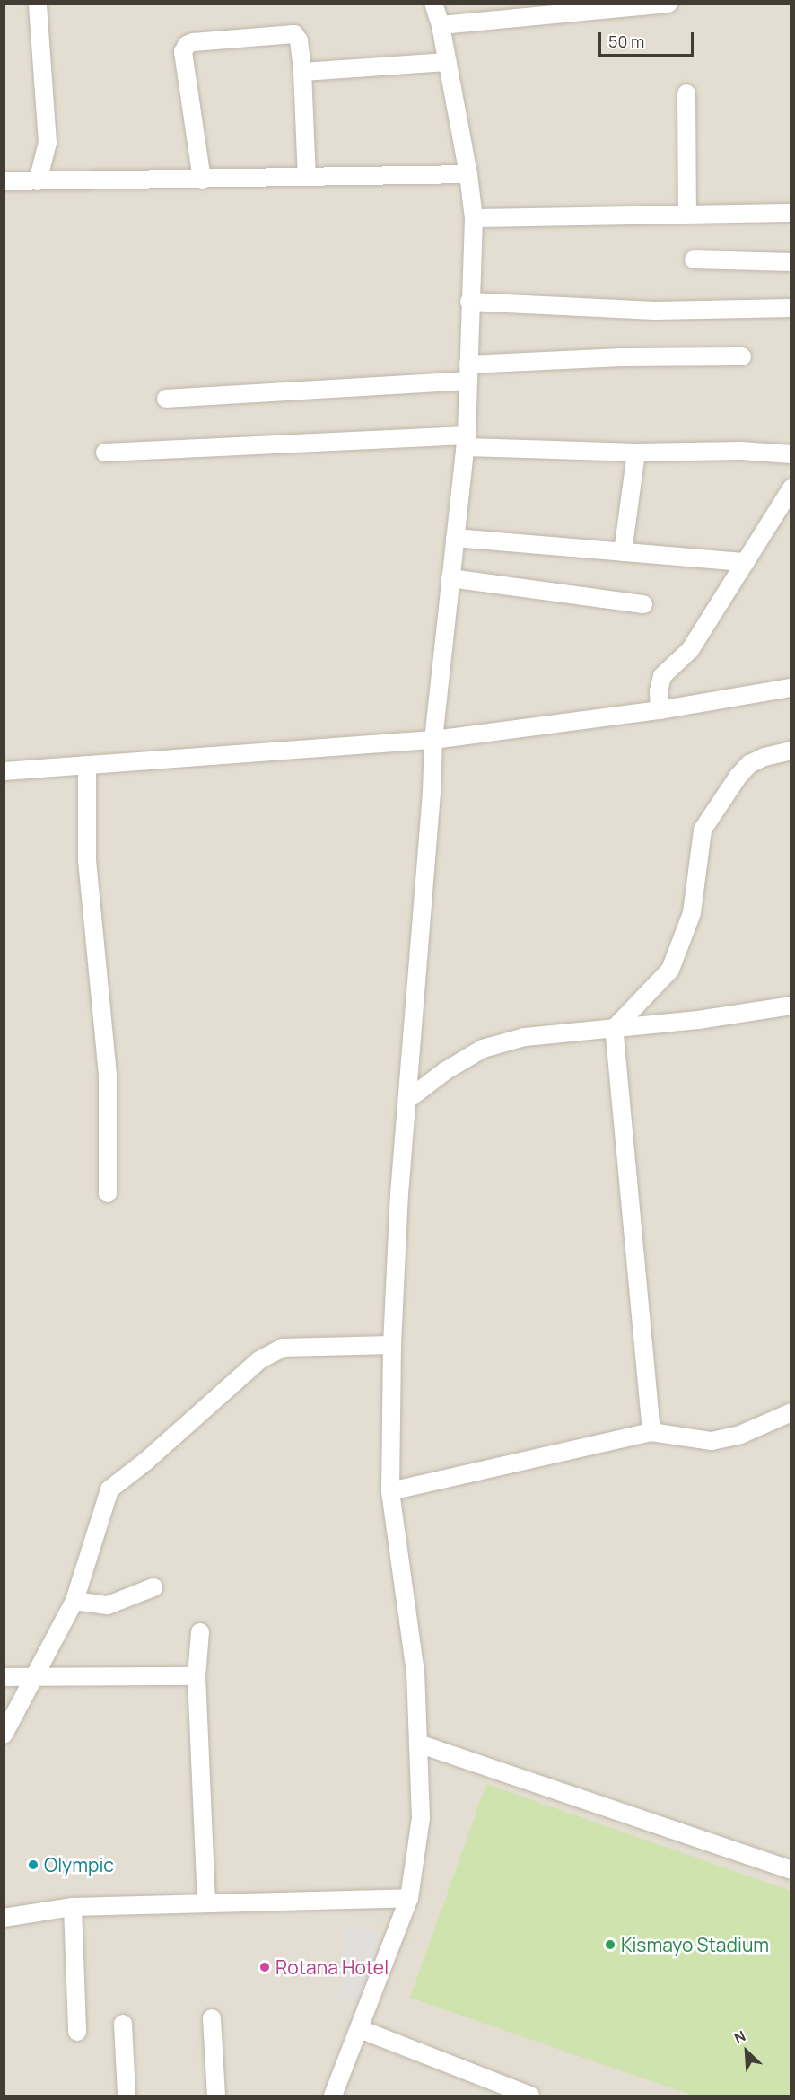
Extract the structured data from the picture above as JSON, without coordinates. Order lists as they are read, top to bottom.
{
  "places": ["Olympic", "Kismayo Stadium", "Rotana Hotel"],
  "scale_bar": "50 m",
  "north": "top left"
}
